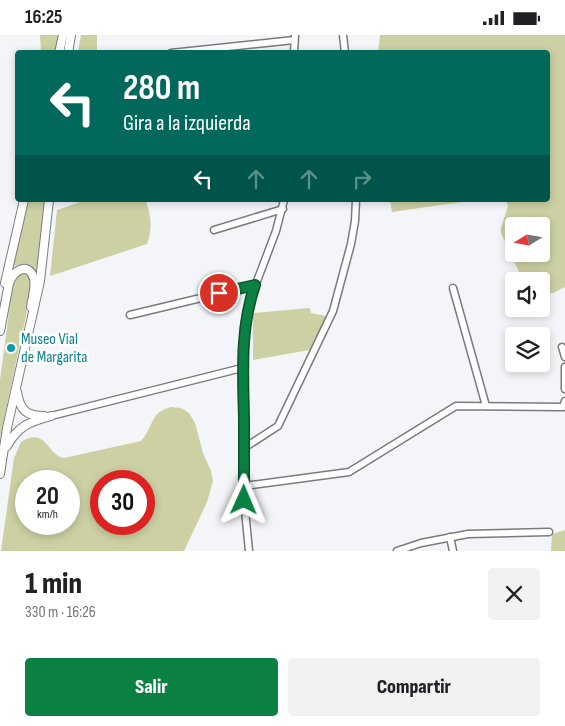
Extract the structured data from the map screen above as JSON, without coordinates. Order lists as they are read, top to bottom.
{
  "places": ["Museo Vial de Margarita"],
  "north": "left",
  "page": {
    "status": "16:25",
    "turn": ["280 m", "Gira a la izquierda"],
    "speed": "20 km/h",
    "limit": "30",
    "heading": ["1 min", "330 m · 16:26"],
    "buttons": ["Salir", "Compartir"]
  }
}
